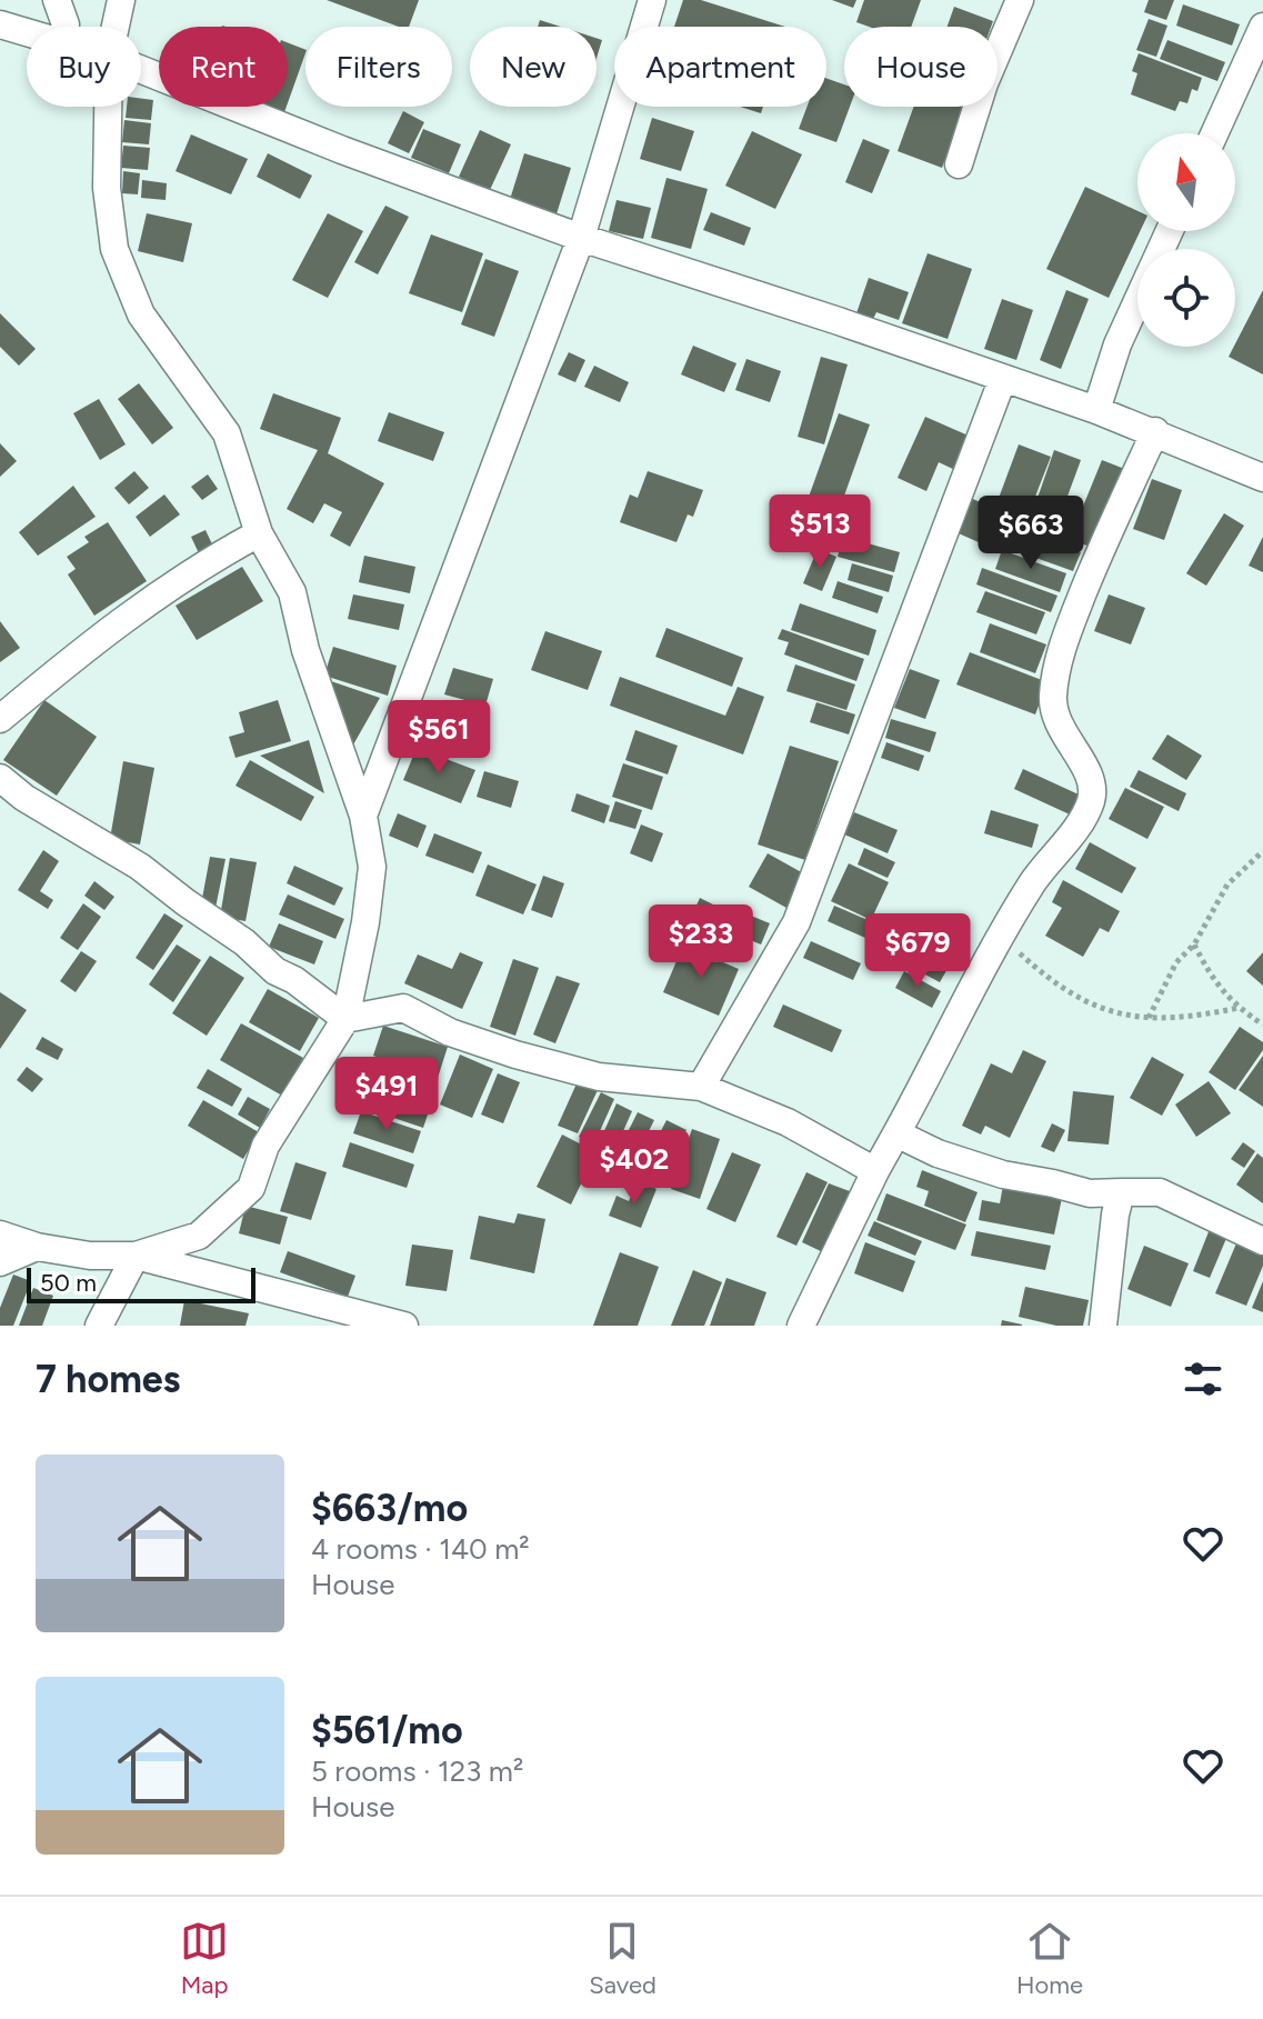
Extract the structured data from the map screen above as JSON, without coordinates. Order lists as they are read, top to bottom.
{
  "scale_bar": "50 m",
  "north": "top",
  "page": {
    "chip": [
      "Buy",
      "Rent",
      "Filters",
      "New",
      "Apartment",
      "House"
    ],
    "price": [
      "$513",
      "$663",
      "$561",
      "$233",
      "$679",
      "$491",
      "$402"
    ],
    "scale": "50 m",
    "heading": "7 homes",
    "list": [
      {
        "name": "$663/mo",
        "note": "4 rooms · 140 m² · House"
      },
      {
        "name": "$561/mo",
        "note": "5 rooms · 123 m² · House"
      }
    ],
    "tabs": ["Map", "Saved", "Home"]
  }
}
